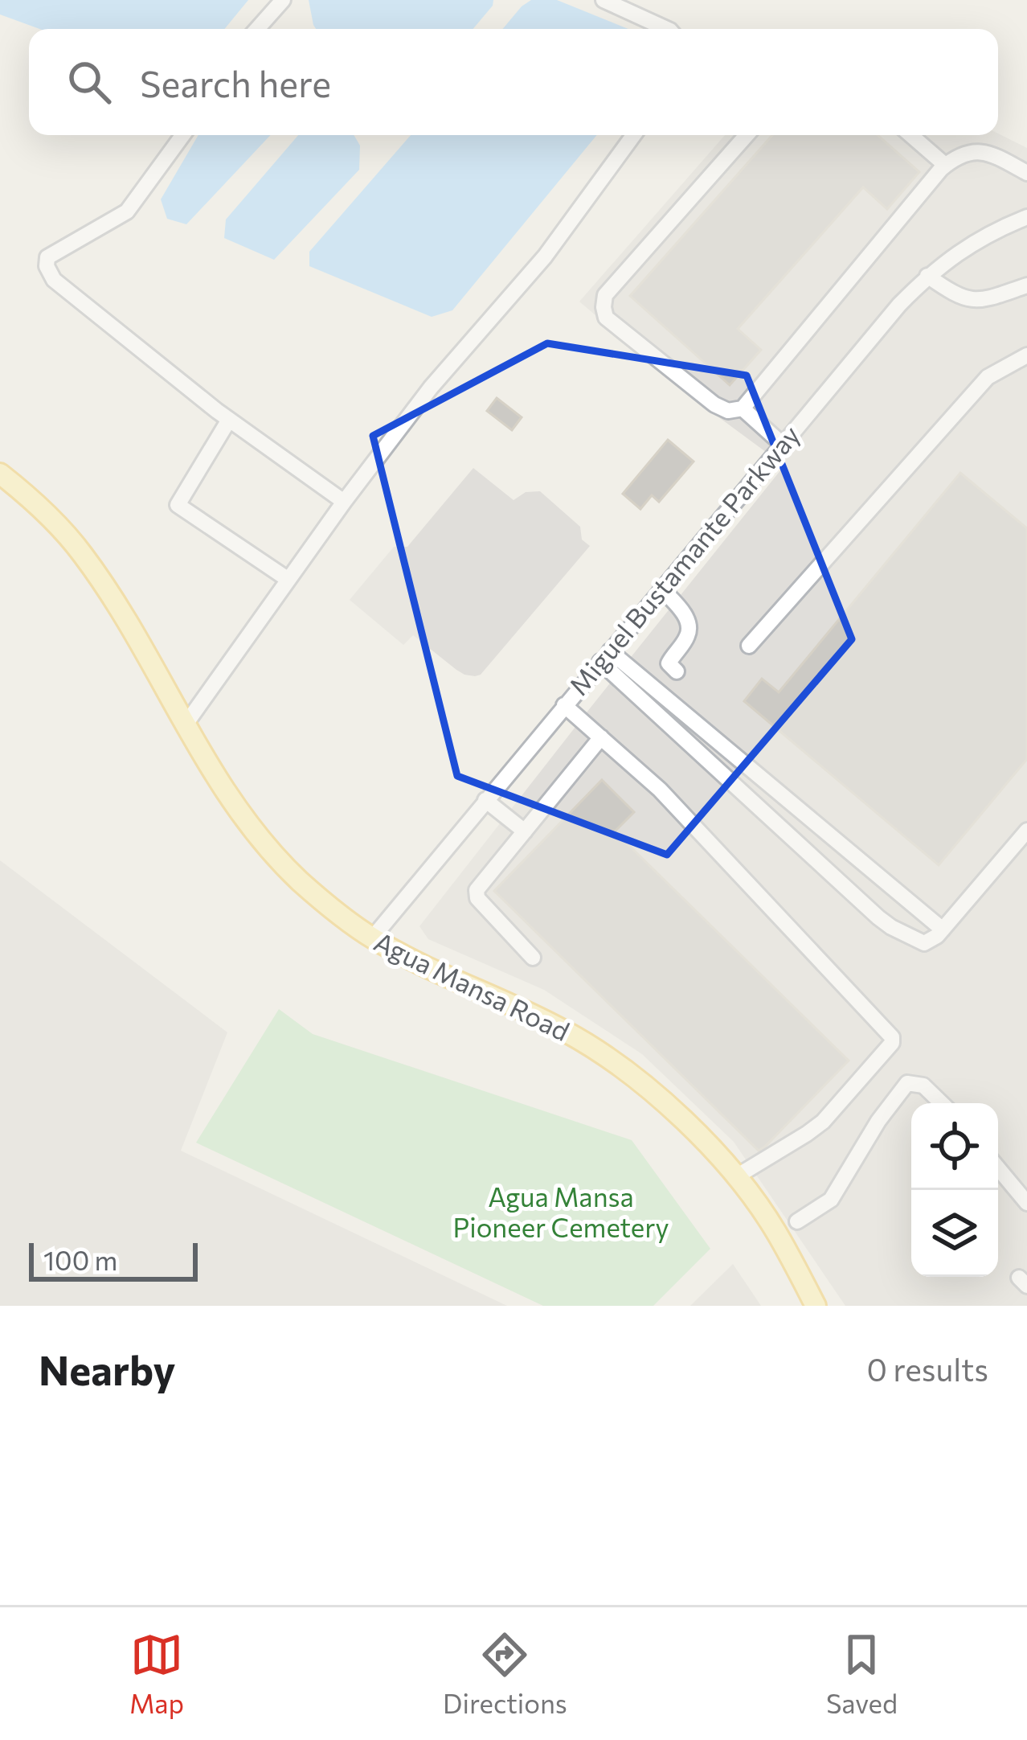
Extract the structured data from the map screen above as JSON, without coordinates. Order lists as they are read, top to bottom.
{
  "streets": {
    "main road": ["Agua Mansa Road"],
    "street": ["Miguel Bustamante Parkway"]
  },
  "crossings": [
    ["Miguel Bustamante Parkway", "Agua Mansa Road"]
  ],
  "parks": ["Agua Mansa Pioneer Cemetery"],
  "scale_bar": "100 m",
  "page": {
    "search": "Search here",
    "scale": "100 m",
    "heading": ["Nearby", "0 results"],
    "nav": ["Map", "Directions", "Saved"]
  }
}
